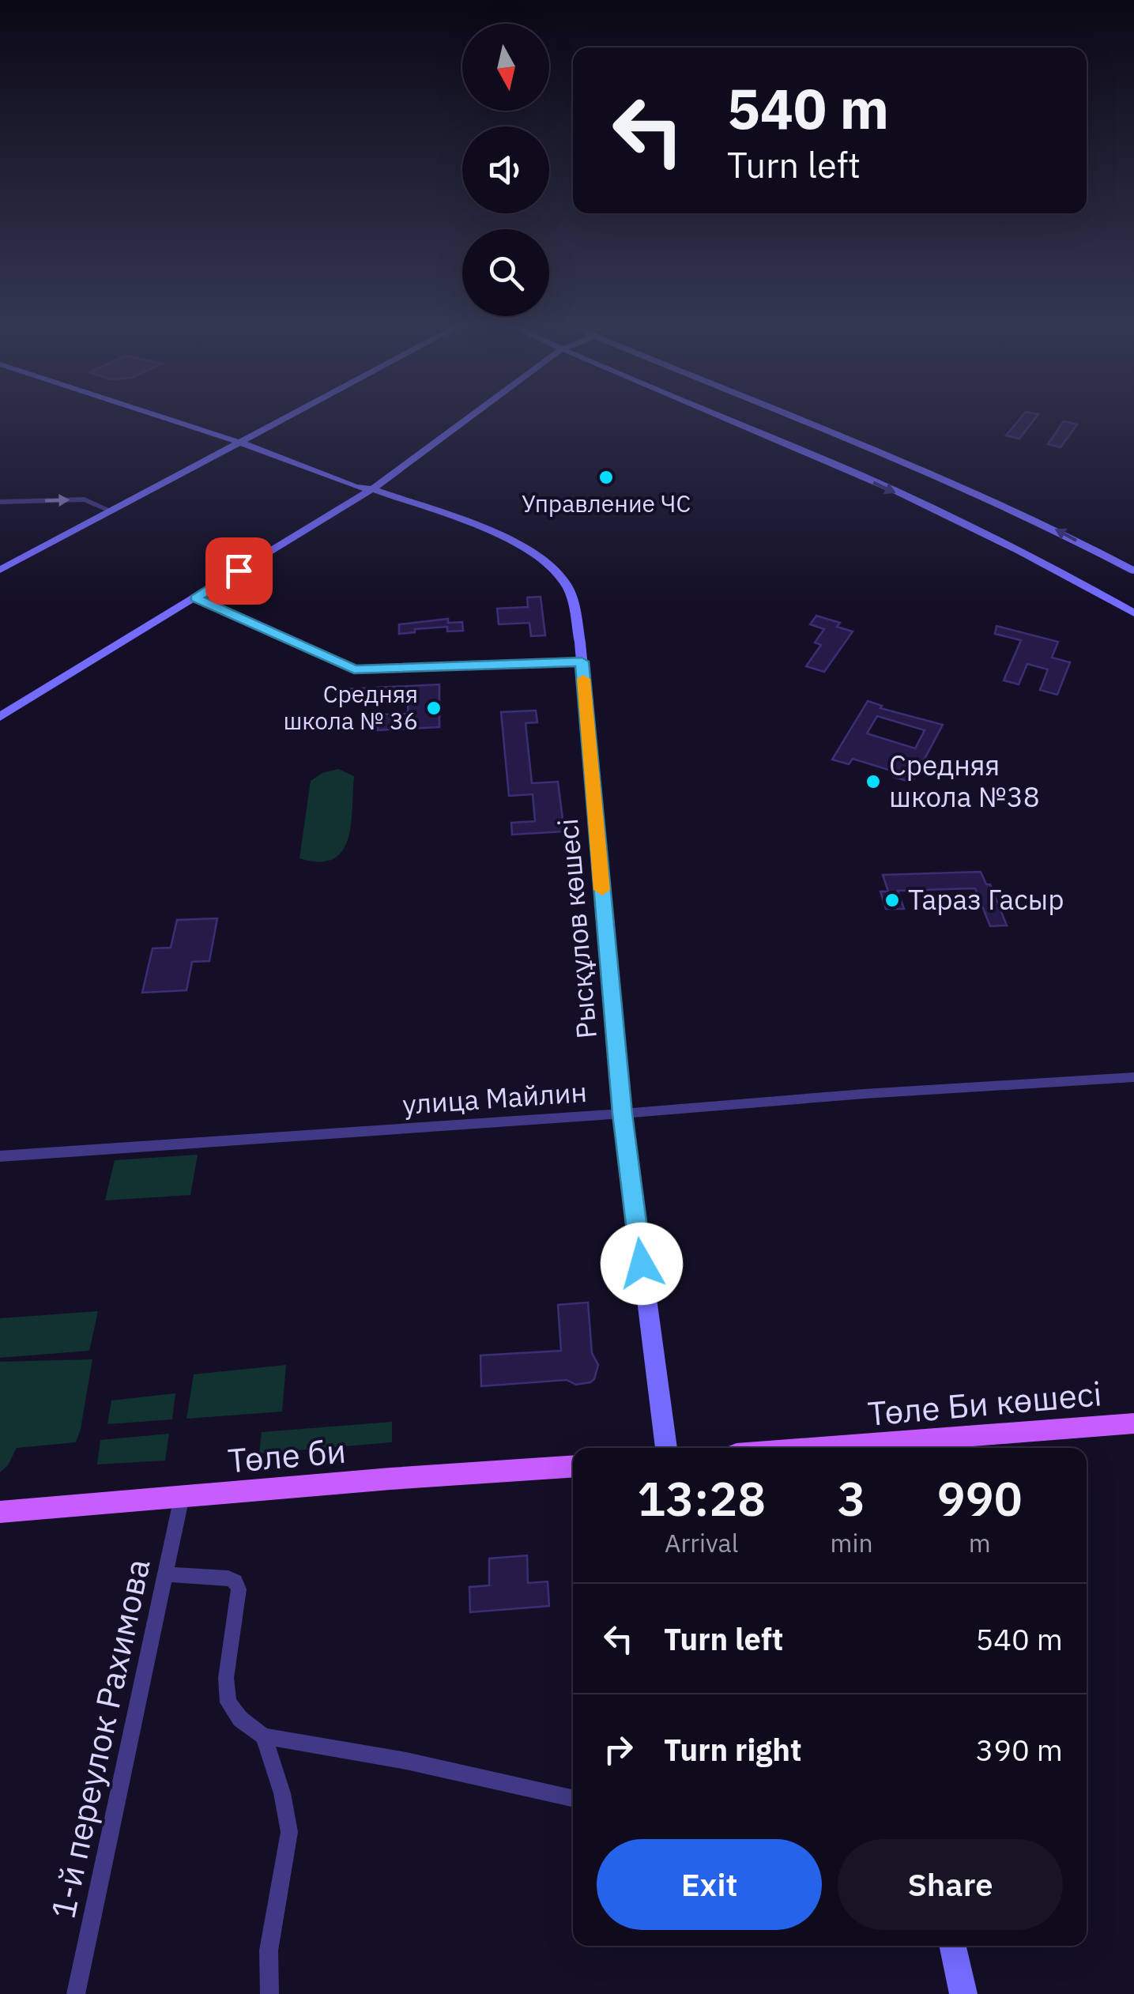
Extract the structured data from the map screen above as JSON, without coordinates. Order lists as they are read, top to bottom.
{
  "streets": {
    "main road": ["Рысқұлов көшесі", "Төле Би көшесі", "Төле би"],
    "street": ["улица Майлин", "1-й переулок Рахимова"]
  },
  "crossings": [
    ["Рысқұлов көшесі", "улица Майлин"],
    ["Төле би", "1-й переулок Рахимова"]
  ],
  "places": [
    "Управление ЧС",
    "Средняя школа № 36",
    "Средняя школа №38",
    "Тараз Гасыр"
  ],
  "north": "bottom",
  "page": {
    "turn": ["540 m", "Turn left"],
    "eta": [
      "13:28",
      "Arrival",
      "3",
      "min",
      "990",
      "m"
    ],
    "list": [
      {
        "name": "Turn left",
        "value": "540 m"
      },
      {
        "name": "Turn right",
        "value": "390 m"
      }
    ],
    "buttons": ["Exit", "Share"]
  }
}
